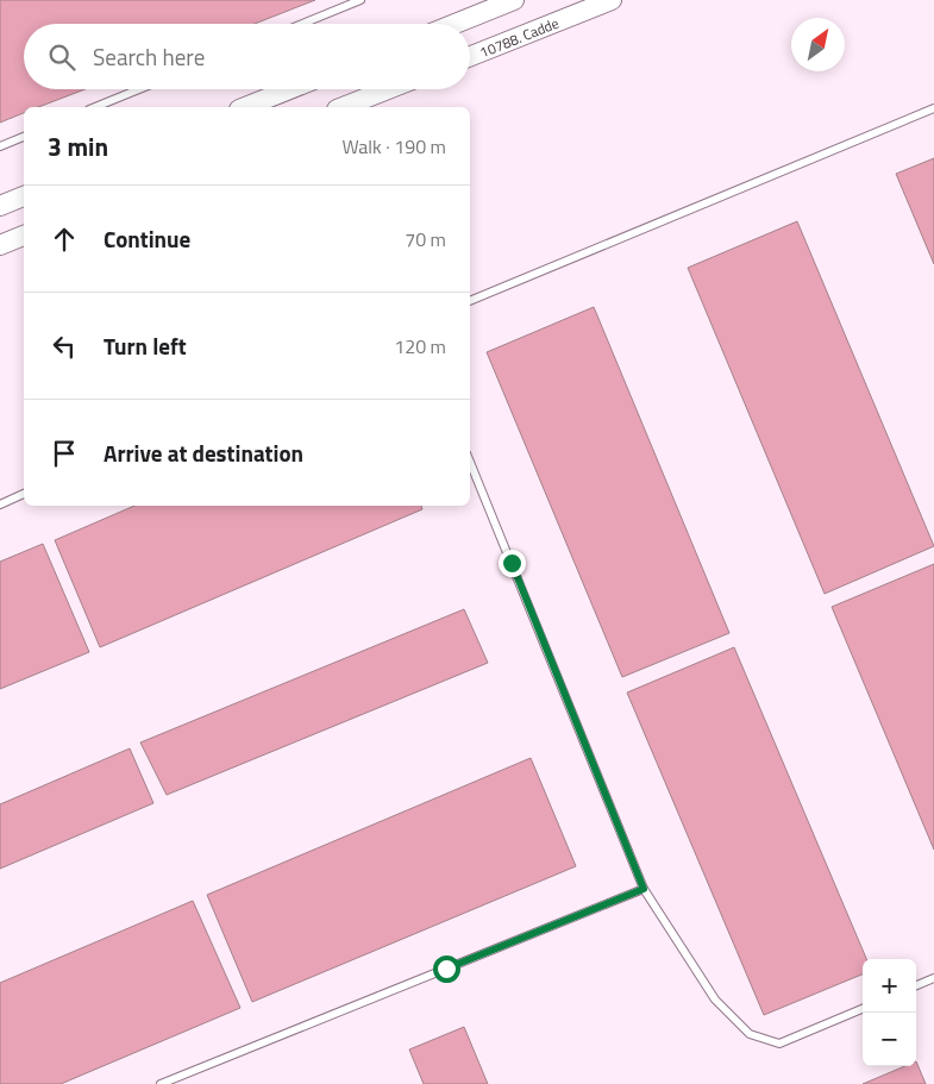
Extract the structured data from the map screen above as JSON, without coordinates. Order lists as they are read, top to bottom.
{
  "streets": {
    "street": ["10788. Cadde"]
  },
  "north": "top right",
  "page": {
    "search": "Search here",
    "heading": ["3 min", "Walk · 190 m"],
    "list": [
      ["Continue", "70 m"],
      ["Turn left", "120 m"],
      "Arrive at destination"
    ],
    "map_buttons": ["+", "−"]
  }
}
